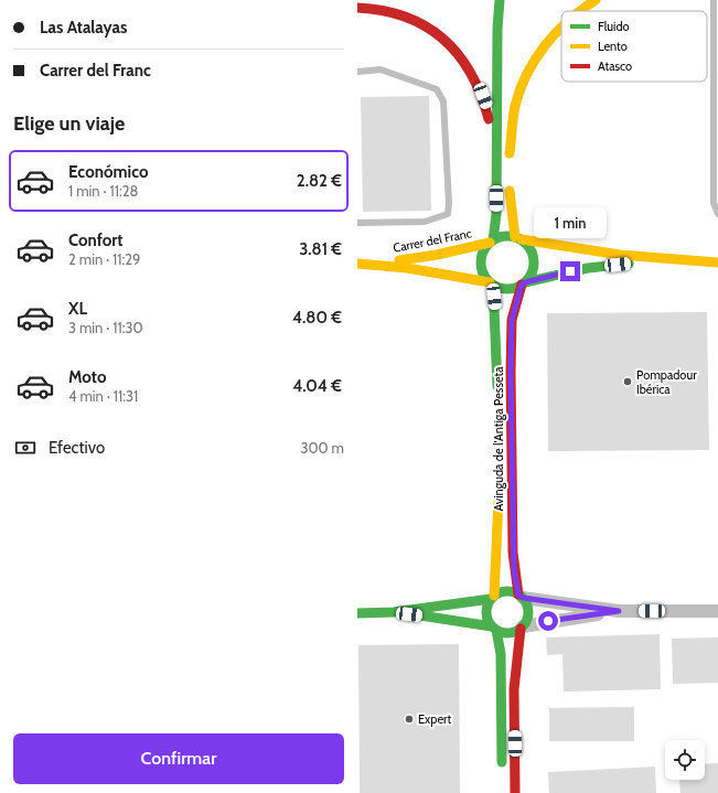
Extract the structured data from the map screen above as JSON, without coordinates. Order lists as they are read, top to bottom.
{
  "streets": {
    "main road": ["Carrer del Franc", "Avinguda de l'Antiga Pesseta"]
  },
  "crossings": [
    ["Carrer del Franc", "Avinguda de l'Antiga Pesseta"]
  ],
  "places": ["Pompadour Ibérica", "Expert"],
  "legend": ["Fluido", "Lento", "Atasco"],
  "page": {
    "banner": ["Las Atalayas", "Carrer del Franc"],
    "heading": "Elige un viaje",
    "list": [
      {
        "name": "Económico",
        "note": "1 min · 11:28",
        "value": "2.82 €"
      },
      {
        "name": "Confort",
        "note": "2 min · 11:29",
        "value": "3.81 €"
      },
      {
        "name": "XL",
        "note": "3 min · 11:30",
        "value": "4.80 €"
      },
      {
        "name": "Moto",
        "note": "4 min · 11:31",
        "value": "4.04 €"
      }
    ],
    "bubble": "1 min",
    "pay": ["Efectivo", "300 m"],
    "buttons": "Confirmar"
  }
}
